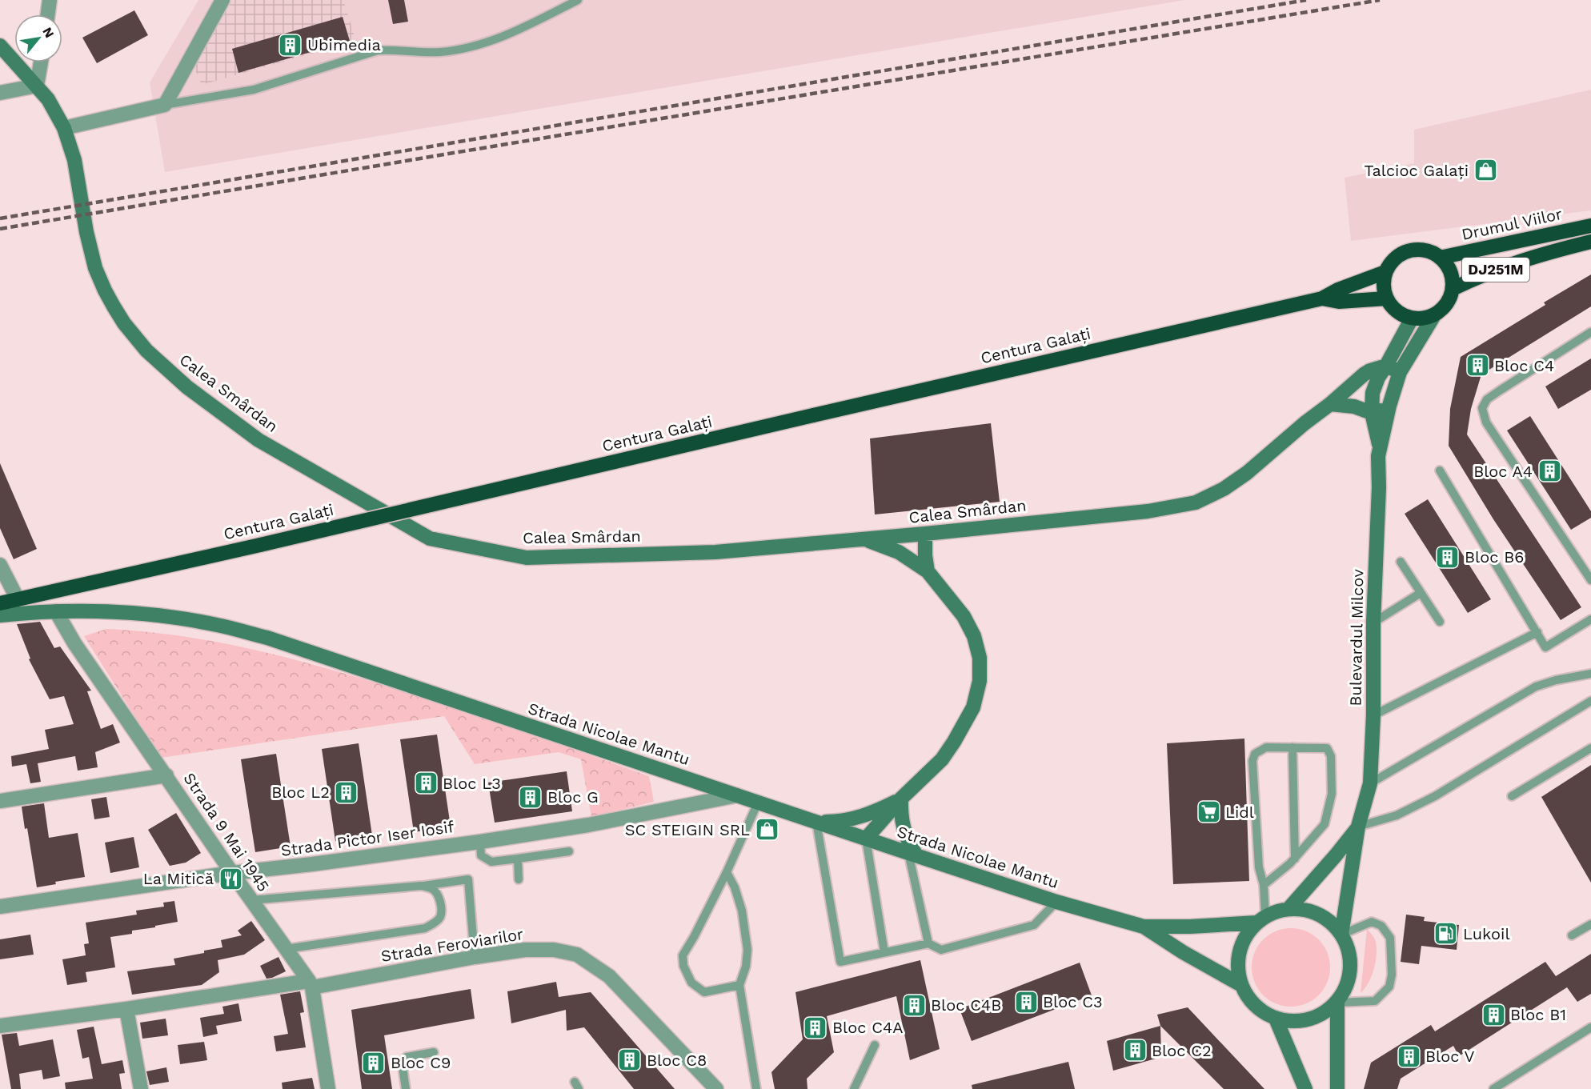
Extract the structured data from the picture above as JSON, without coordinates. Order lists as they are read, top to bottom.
{
  "streets": {
    "highway": ["Drumul Viilor", "DJ251M", "Centura Galați"],
    "main road": ["Calea Smârdan", "Bulevardul Milcov", "Strada Nicolae Mantu"],
    "street": ["Strada 9 Mai 1945", "Strada Pictor Iser Iosif", "Strada Feroviarilor"]
  },
  "crossings": [
    ["Drumul Viilor", "DJ251M"],
    ["Drumul Viilor", "Centura Galați"],
    ["Drumul Viilor", "Bulevardul Milcov"],
    ["DJ251M", "Centura Galați"],
    ["DJ251M", "Bulevardul Milcov"],
    ["Centura Galați", "Bulevardul Milcov"],
    ["Calea Smârdan", "Bulevardul Milcov"],
    ["Bulevardul Milcov", "Strada Nicolae Mantu"],
    ["Strada Nicolae Mantu", "Strada 9 Mai 1945"],
    ["Strada Nicolae Mantu", "Strada Pictor Iser Iosif"],
    ["Strada 9 Mai 1945", "Strada Pictor Iser Iosif"],
    ["Strada 9 Mai 1945", "Strada Feroviarilor"]
  ],
  "places": {
    "building": [
      "Ubimedia",
      "Bloc C4",
      "Bloc A4",
      "Bloc B6",
      "Bloc L3",
      "Bloc L2",
      "Bloc G",
      "Bloc C3",
      "Bloc C4B",
      "Bloc B1",
      "Bloc C4A",
      "Bloc C2",
      "Bloc V",
      "Bloc C8",
      "Bloc C9"
    ],
    "shop": ["Talcioc Galați", "SC STEIGIN SRL"],
    "supermarket": ["Lidl"],
    "restaurant": ["La Mitică"],
    "fuel station": ["Lukoil"]
  },
  "north": "top right"
}
